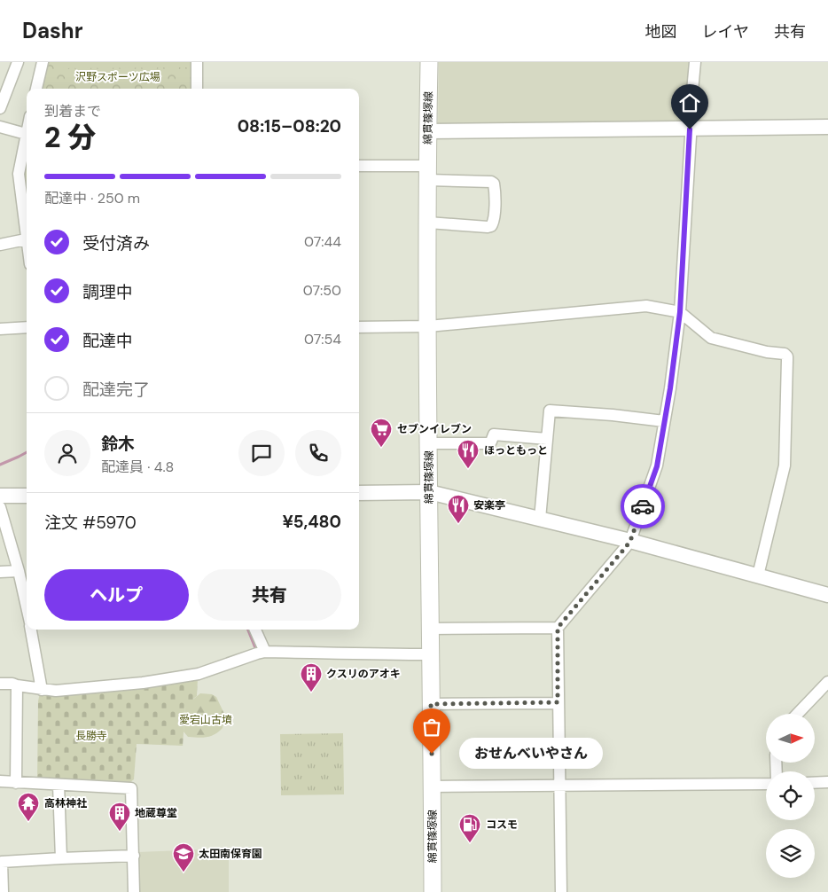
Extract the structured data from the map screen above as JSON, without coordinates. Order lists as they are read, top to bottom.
{
  "streets": {
    "main road": ["綿貫篠塚線"]
  },
  "parks": ["沢野スポーツ広場", "愛宕山古墳", "長勝寺"],
  "places": {
    "supermarket": ["セブンイレブン"],
    "restaurant": ["ほっともっと", "安楽亭"],
    "building": ["クスリのアオキ", "地蔵尊堂"],
    "other": ["おせんべいやさん"],
    "temple": ["高林神社"],
    "fuel station": ["コスモ"],
    "school or university": ["太田南保育園"]
  },
  "north": "right",
  "page": {
    "header": "Dashr",
    "nav": ["地図", "レイヤ", "共有"],
    "heading": ["2 分", "到着まで", "08:15–08:20"],
    "panel": [
      "鈴木",
      "配達員 · 4.8",
      "注文 #5970",
      "¥5,480"
    ],
    "bar": "配達中 · 250 m",
    "list": [
      ["受付済み", "07:44"],
      ["調理中", "07:50"],
      ["配達中", "07:54"],
      "配達完了"
    ],
    "buttons": ["ヘルプ", "共有"],
    "bubble": "おせんべいやさん"
  }
}
